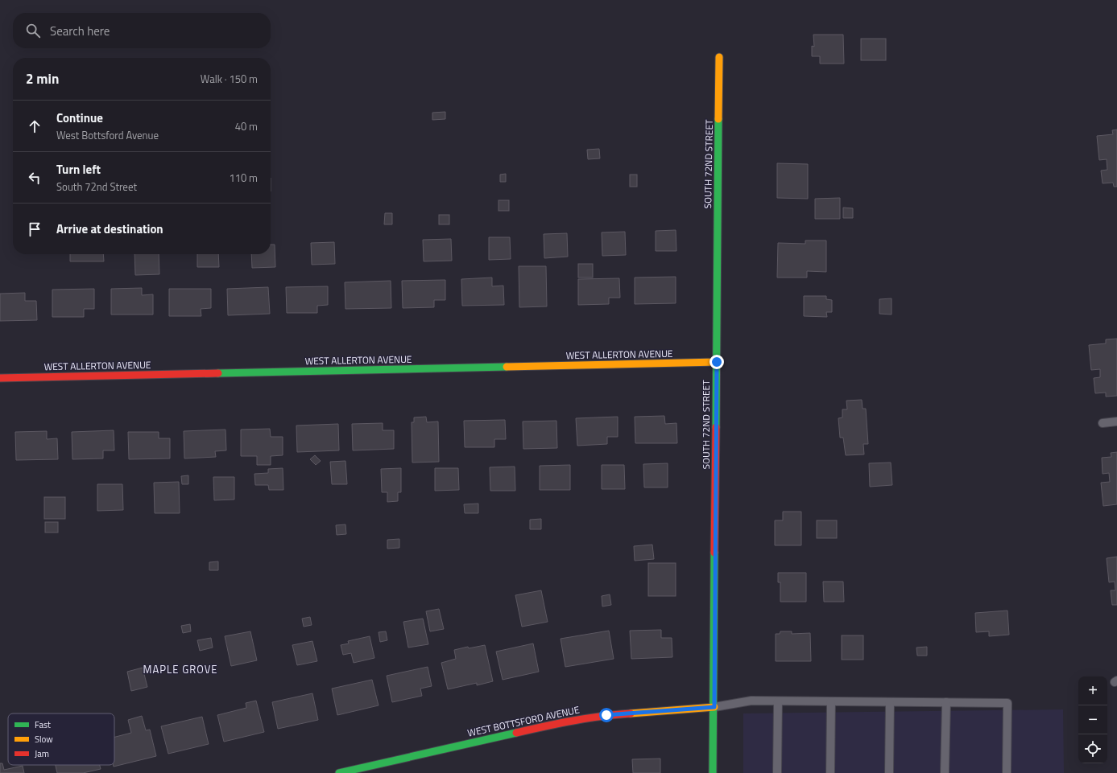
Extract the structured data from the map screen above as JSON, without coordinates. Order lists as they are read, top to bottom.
{
  "streets": {
    "street": ["SOUTH 72ND STREET", "WEST ALLERTON AVENUE", "WEST BOTTSFORD AVENUE"]
  },
  "crossings": [
    ["SOUTH 72ND STREET", "WEST ALLERTON AVENUE"],
    ["SOUTH 72ND STREET", "WEST BOTTSFORD AVENUE"]
  ],
  "districts": ["MAPLE GROVE"],
  "legend": ["Fast", "Slow", "Jam"],
  "page": {
    "search": "Search here",
    "heading": ["2 min", "Walk · 150 m"],
    "list": [
      ["Continue", "West Bottsford Avenue", "40 m"],
      ["Turn left", "South 72nd Street", "110 m"],
      "Arrive at destination"
    ],
    "map_buttons": ["+", "−"]
  }
}
